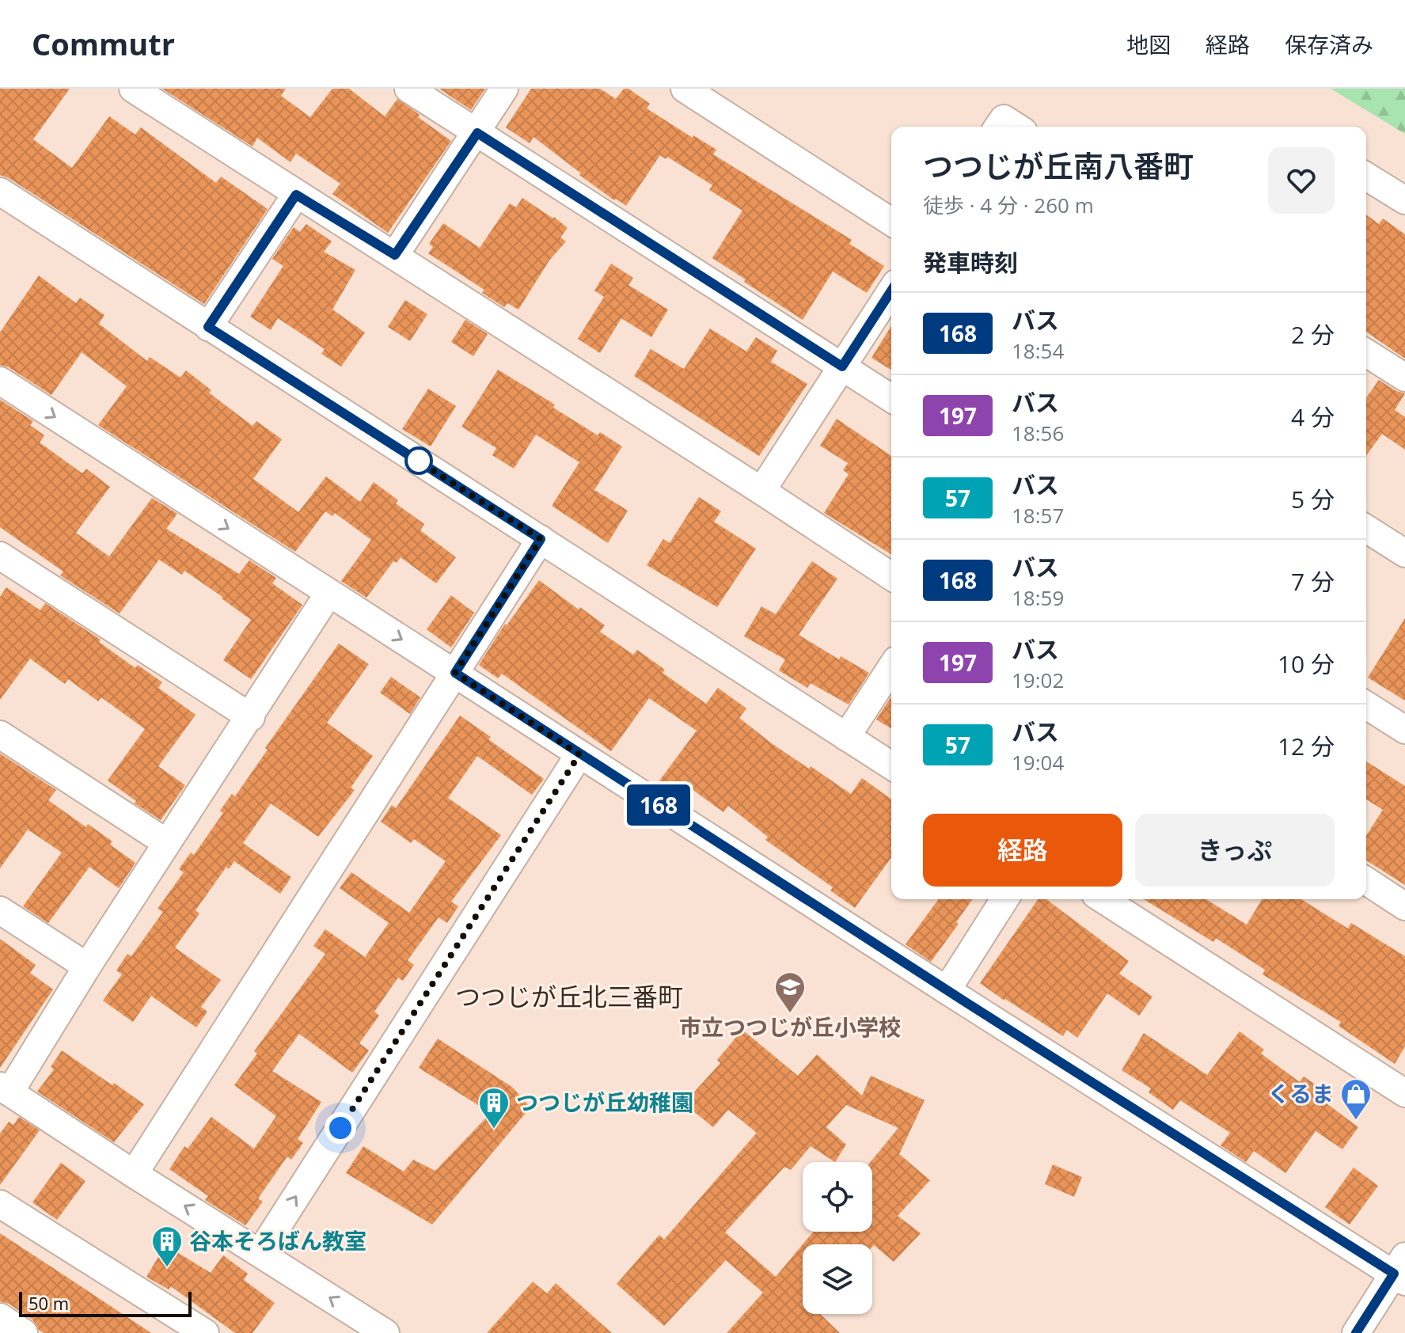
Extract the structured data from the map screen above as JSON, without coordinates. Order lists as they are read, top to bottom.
{
  "districts": ["つつじが丘北三番町"],
  "places": {
    "school or university": ["市立つつじが丘小学校"],
    "shop": ["くるま"],
    "building": ["つつじが丘幼稚園", "谷本そろばん教室"]
  },
  "lines": ["bus line 168"],
  "scale_bar": "50 m",
  "page": {
    "header": "Commutr",
    "nav": ["地図", "経路", "保存済み"],
    "on_map": "168",
    "heading": [
      ["つつじが丘南八番町", "徒歩 · 4 分 · 260 m"],
      "発車時刻"
    ],
    "list": [
      {
        "mark": "168",
        "name": "バス",
        "note": "18:54",
        "value": "2 分"
      },
      {
        "mark": "197",
        "name": "バス",
        "note": "18:56",
        "value": "4 分"
      },
      {
        "mark": "57",
        "name": "バス",
        "note": "18:57",
        "value": "5 分"
      },
      {
        "mark": "168",
        "name": "バス",
        "note": "18:59",
        "value": "7 分"
      },
      {
        "mark": "197",
        "name": "バス",
        "note": "19:02",
        "value": "10 分"
      },
      {
        "mark": "57",
        "name": "バス",
        "note": "19:04",
        "value": "12 分"
      }
    ],
    "buttons": ["経路", "きっぷ"],
    "scale": "50 m"
  }
}
